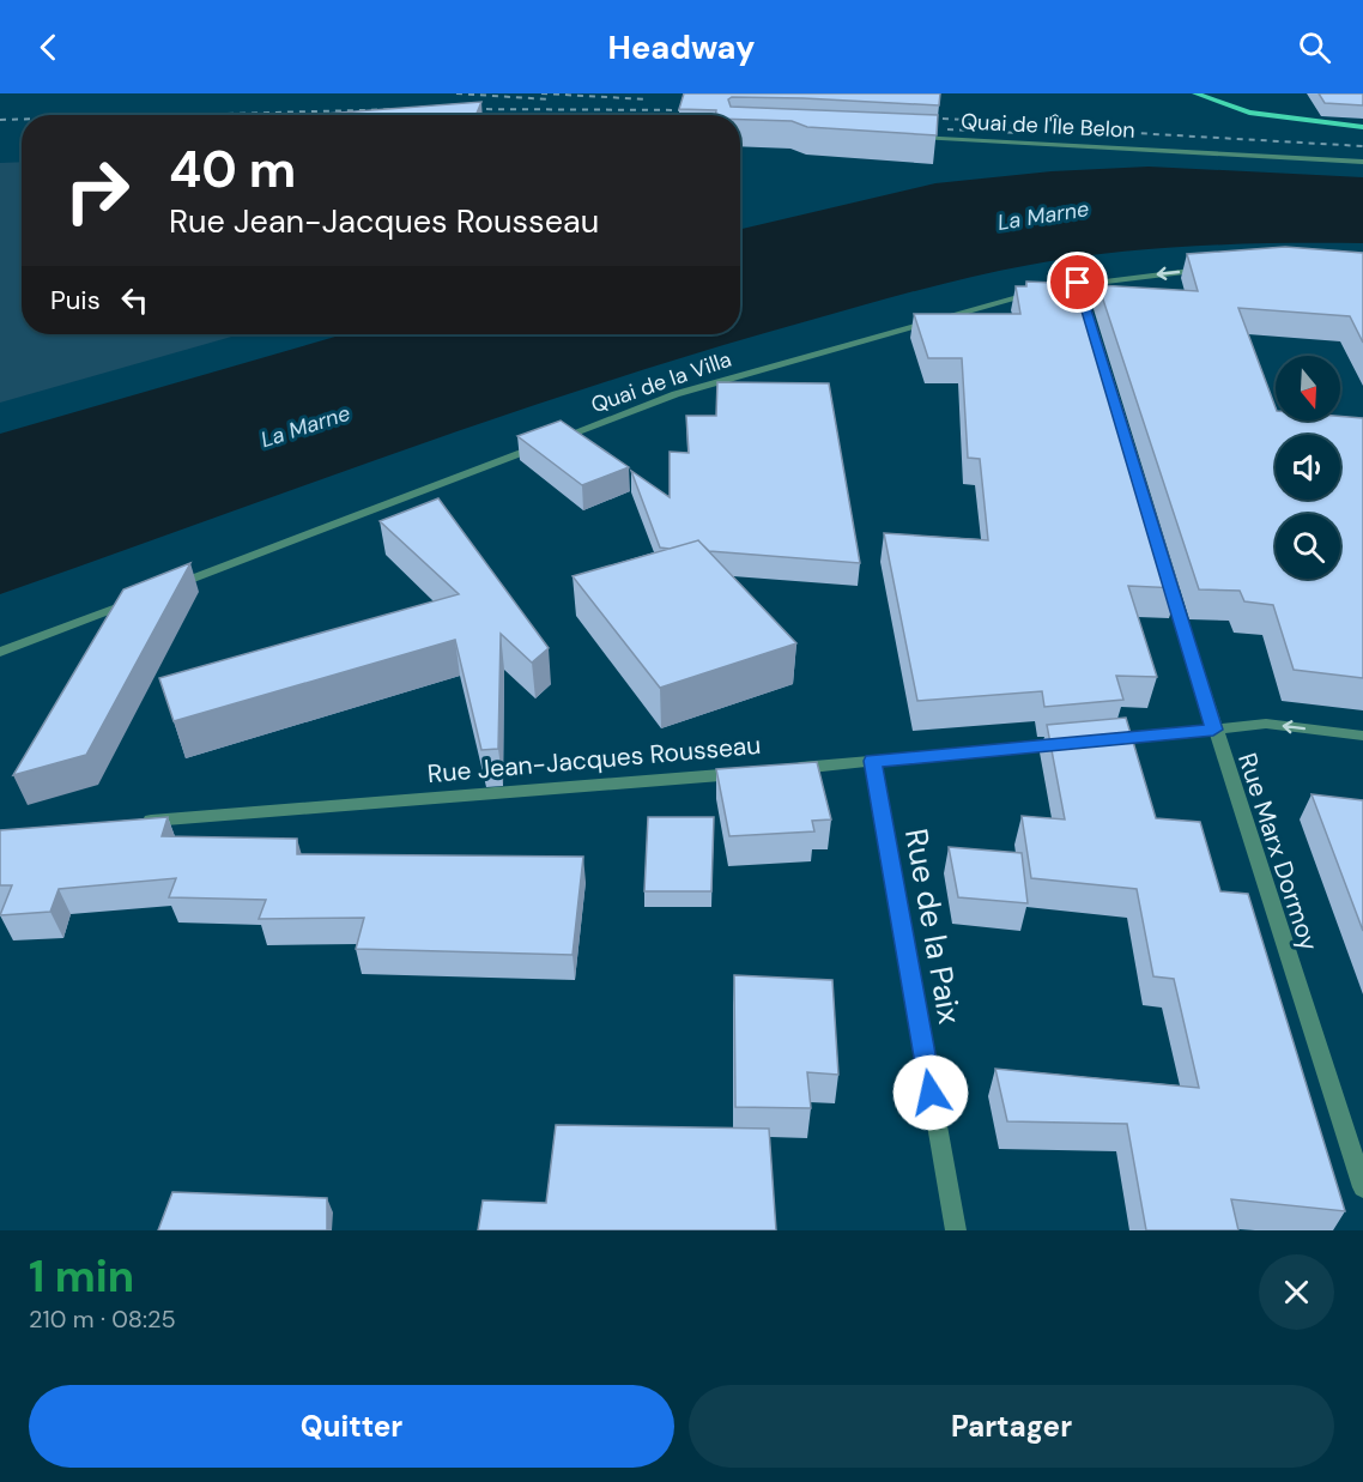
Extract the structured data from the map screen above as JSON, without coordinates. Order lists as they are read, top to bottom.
{
  "streets": {
    "street": [
      "Quai de l'Île Belon",
      "Quai de la Villa",
      "Rue Jean-Jacques Rousseau",
      "Rue Marx Dormoy",
      "Rue de la Paix"
    ]
  },
  "crossings": [
    ["Rue Jean-Jacques Rousseau", "Rue de la Paix"]
  ],
  "one_way": ["Quai de la Villa"],
  "water": ["La Marne"],
  "north": "bottom",
  "page": {
    "header": "Headway",
    "turn": ["40 m", "Rue Jean-Jacques Rousseau"],
    "then": "Puis",
    "heading": ["1 min", "210 m · 08:25"],
    "buttons": ["Quitter", "Partager"]
  }
}
